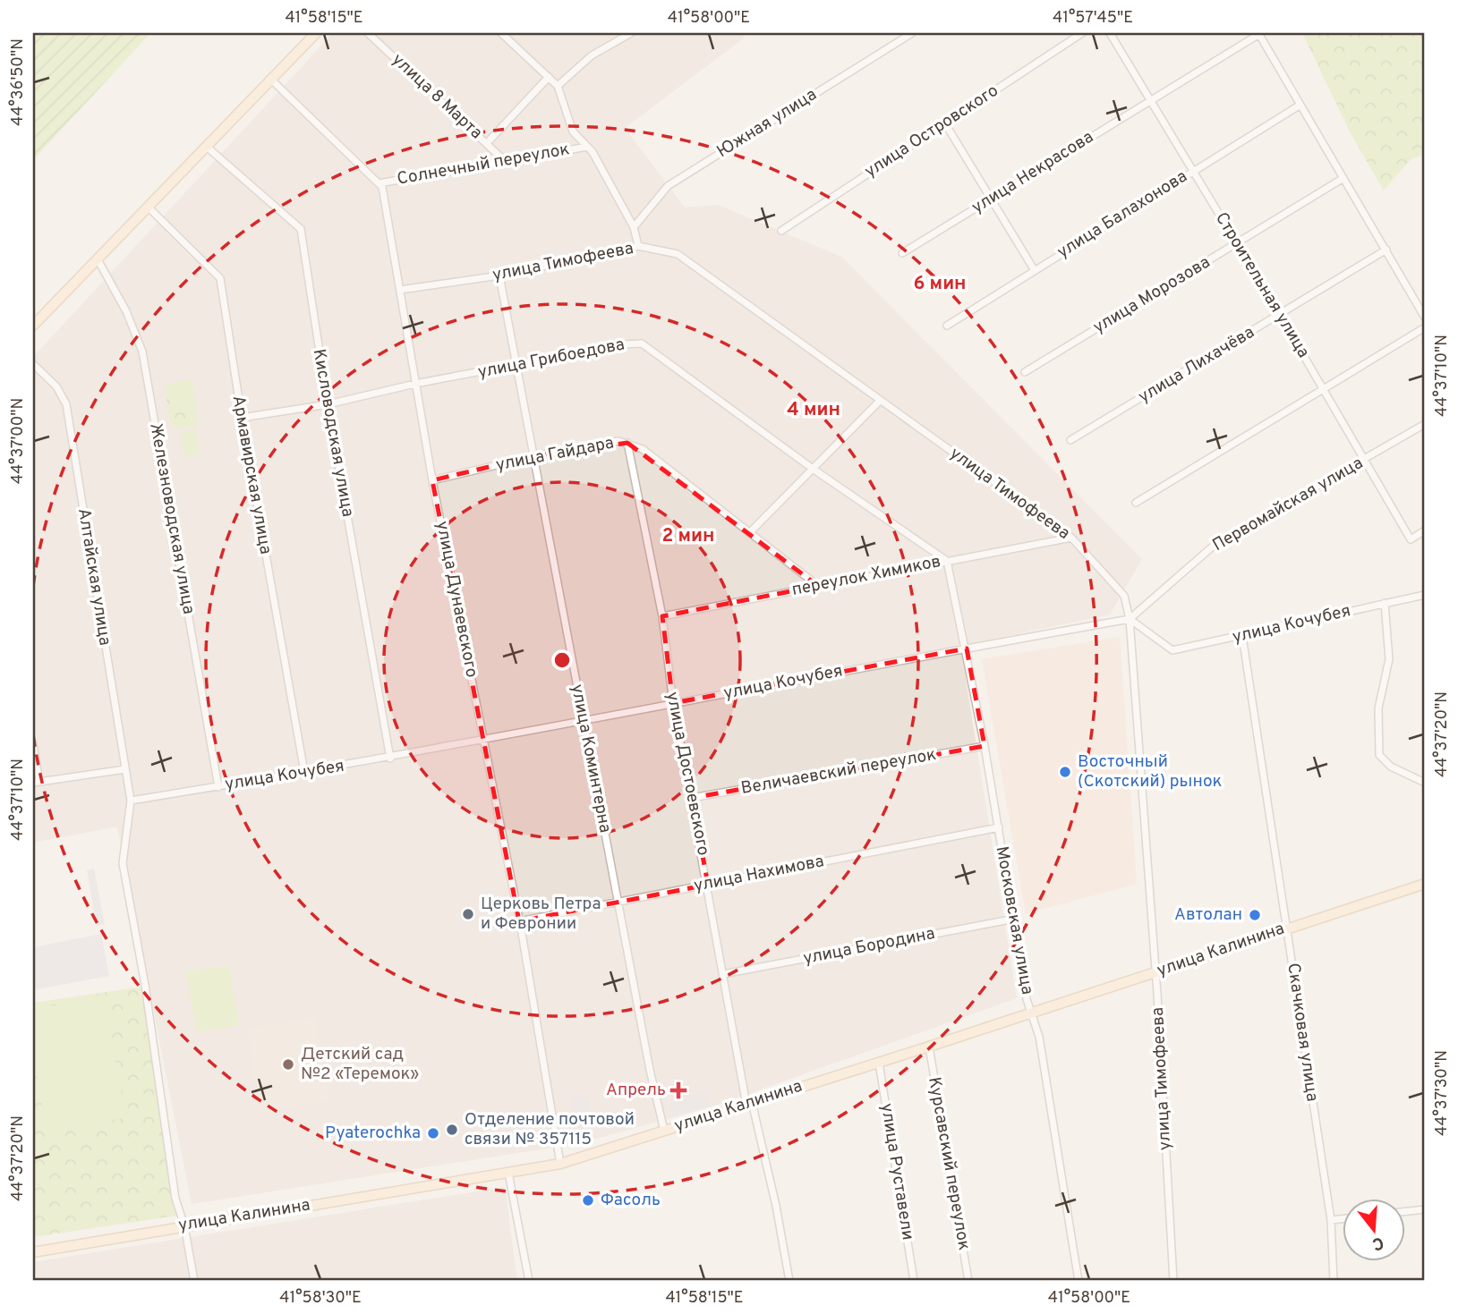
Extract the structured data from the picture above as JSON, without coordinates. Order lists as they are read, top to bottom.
{
  "streets": {
    "main road": ["улица Калинина"],
    "street": [
      "улица 8 Марта",
      "Южная улица",
      "улица Островского",
      "Солнечный переулок",
      "улица Некрасова",
      "улица Балахонова",
      "улица Тимофеева",
      "Строительная улица",
      "улица Морозова",
      "улица Грибоедова",
      "улица Лихачёва",
      "Кисловодская улица",
      "улица Гайдара",
      "Армавирская улица",
      "Первомайская улица",
      "Железноводская улица",
      "переулок Химиков",
      "Алтайская улица",
      "улица Дунаевского",
      "улица Кочубея",
      "улица Коминтерна",
      "Величаевский переулок",
      "улица Достоевского",
      "улица Нахимова",
      "Московская улица",
      "улица Бородина",
      "Скачковая улица",
      "Курсавский переулок",
      "улица Руставели"
    ]
  },
  "crossings": [
    ["улица 8 Марта", "Солнечный переулок"],
    ["Солнечный переулок", "улица Дунаевского"],
    ["улица Некрасова", "Строительная улица"],
    ["улица Балахонова", "Строительная улица"],
    ["улица Тимофеева", "Первомайская улица"],
    ["улица Тимофеева", "переулок Химиков"],
    ["улица Тимофеева", "улица Дунаевского"],
    ["улица Тимофеева", "улица Кочубея"],
    ["улица Тимофеева", "улица Коминтерна"],
    ["улица Тимофеева", "улица Калинина"],
    ["Строительная улица", "улица Морозова"],
    ["Строительная улица", "улица Лихачёва"],
    ["Строительная улица", "Первомайская улица"],
    ["улица Грибоедова", "Кисловодская улица"],
    ["улица Грибоедова", "Армавирская улица"],
    ["улица Грибоедова", "переулок Химиков"],
    ["улица Грибоедова", "улица Дунаевского"],
    ["улица Грибоедова", "улица Коминтерна"],
    ["улица Грибоедова", "Московская улица"],
    ["Кисловодская улица", "улица Кочубея"],
    ["улица Гайдара", "переулок Химиков"],
    ["улица Гайдара", "улица Дунаевского"],
    ["улица Гайдара", "улица Коминтерна"],
    ["улица Гайдара", "улица Достоевского"],
    ["Армавирская улица", "улица Кочубея"],
    ["Первомайская улица", "улица Кочубея"],
    ["Железноводская улица", "улица Кочубея"],
    ["переулок Химиков", "улица Достоевского"],
    ["переулок Химиков", "Московская улица"],
    ["Алтайская улица", "улица Кочубея"],
    ["Алтайская улица", "улица Калинина"],
    ["улица Дунаевского", "улица Кочубея"],
    ["улица Дунаевского", "улица Нахимова"],
    ["улица Дунаевского", "улица Калинина"],
    ["улица Кочубея", "улица Коминтерна"],
    ["улица Кочубея", "улица Достоевского"],
    ["улица Кочубея", "Московская улица"],
    ["улица Кочубея", "Скачковая улица"],
    ["улица Коминтерна", "улица Нахимова"],
    ["улица Коминтерна", "улица Калинина"],
    ["Величаевский переулок", "улица Достоевского"],
    ["Величаевский переулок", "Московская улица"],
    ["улица Достоевского", "улица Нахимова"],
    ["улица Достоевского", "улица Бородина"],
    ["улица Достоевского", "улица Калинина"],
    ["улица Нахимова", "Московская улица"],
    ["Московская улица", "улица Бородина"],
    ["Московская улица", "улица Калинина"],
    ["улица Калинина", "Скачковая улица"],
    ["улица Калинина", "Курсавский переулок"],
    ["улица Калинина", "улица Руставели"]
  ],
  "places": {
    "other": [
      "Восточный (Скотский) рынок",
      "Церковь Петра и Февронии",
      "Автолан",
      "Детский сад №2 «Теремок»",
      "Отделение почтовой связи № 357115",
      "Pyaterochka",
      "Фасоль"
    ],
    "health": ["Апрель"]
  },
  "north": "bottom",
  "coordinates": [
    "41°58'15\"E",
    "41°58'00\"E",
    "41°57'45\"E",
    "44°36'50\"N",
    "44°37'10\"N",
    "44°37'00\"N",
    "44°37'20\"N",
    "44°37'30\"N",
    "41°58'30\"E"
  ],
  "rings": ["6 мин", "4 мин", "2 мин"]
}
